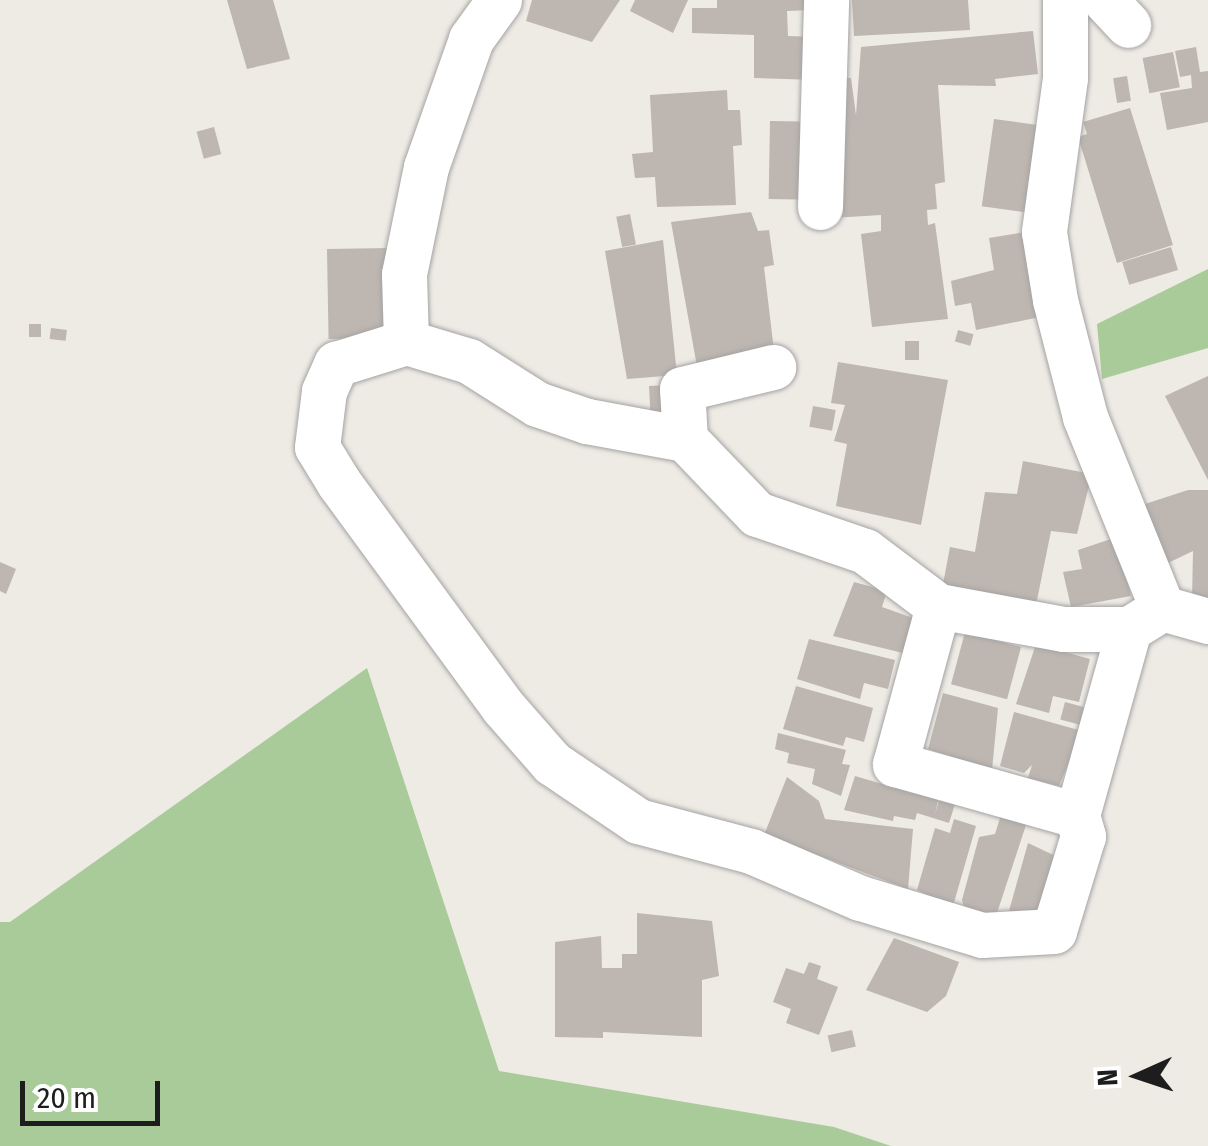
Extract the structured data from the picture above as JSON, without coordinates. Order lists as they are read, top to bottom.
{
  "scale_bar": "20 m",
  "north": "left"
}
